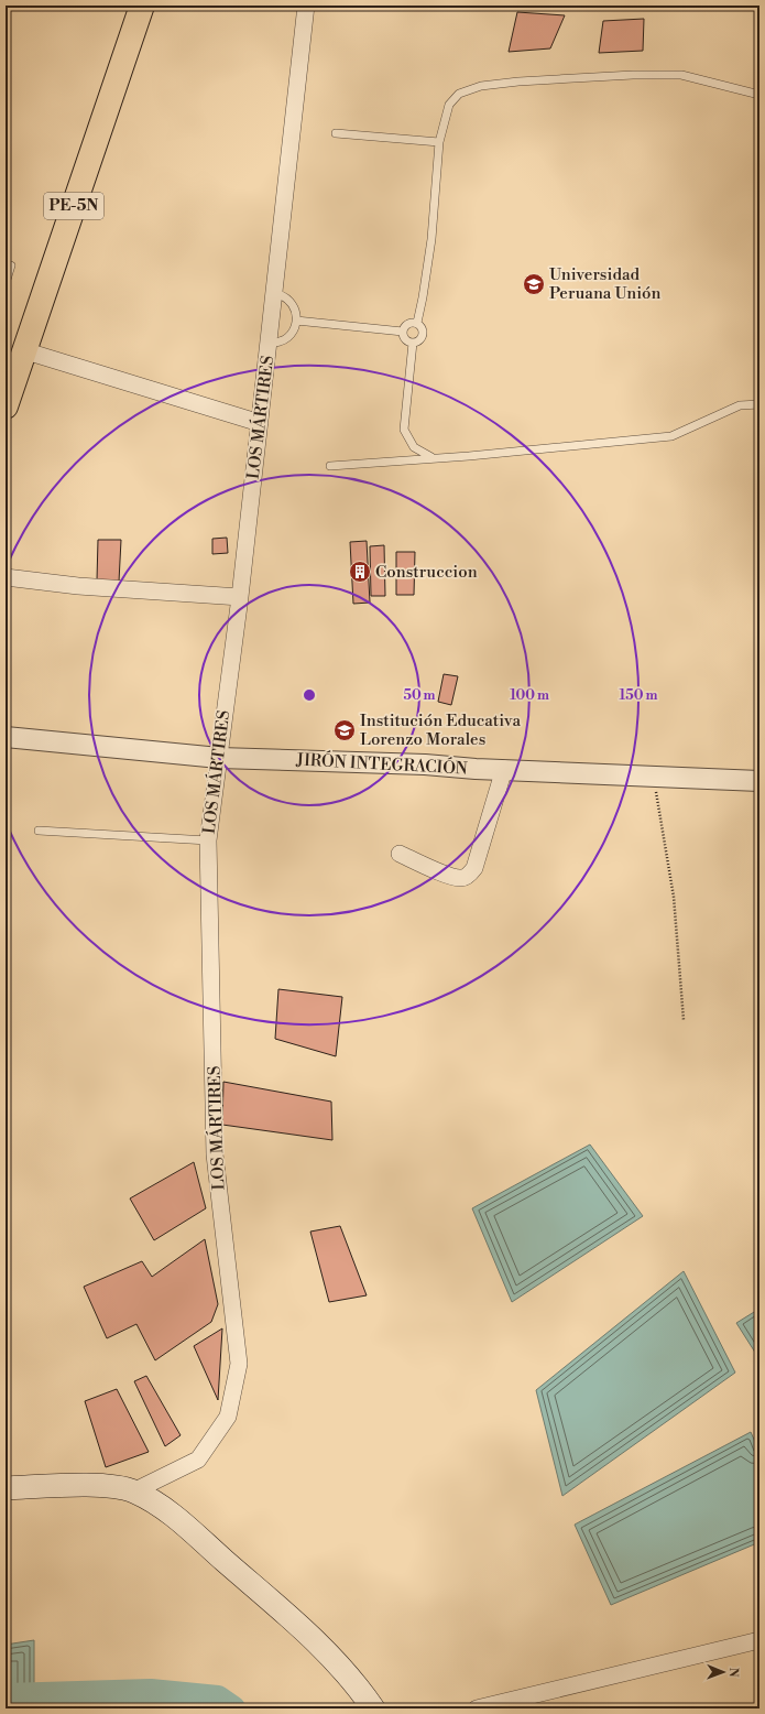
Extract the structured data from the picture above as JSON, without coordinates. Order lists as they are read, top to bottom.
{
  "streets": {
    "main road": ["PE-5N"],
    "street": ["LOS MÁRTIRES", "JIRÓN INTEGRACIÓN"]
  },
  "crossings": [
    ["LOS MÁRTIRES", "JIRÓN INTEGRACIÓN"]
  ],
  "places": {
    "school or university": ["Universidad Peruana Unión", "Institución Educativa Lorenzo Morales"],
    "building": ["Construccion"]
  },
  "north": "right",
  "rings": ["50 m", "100 m", "150 m"]
}
